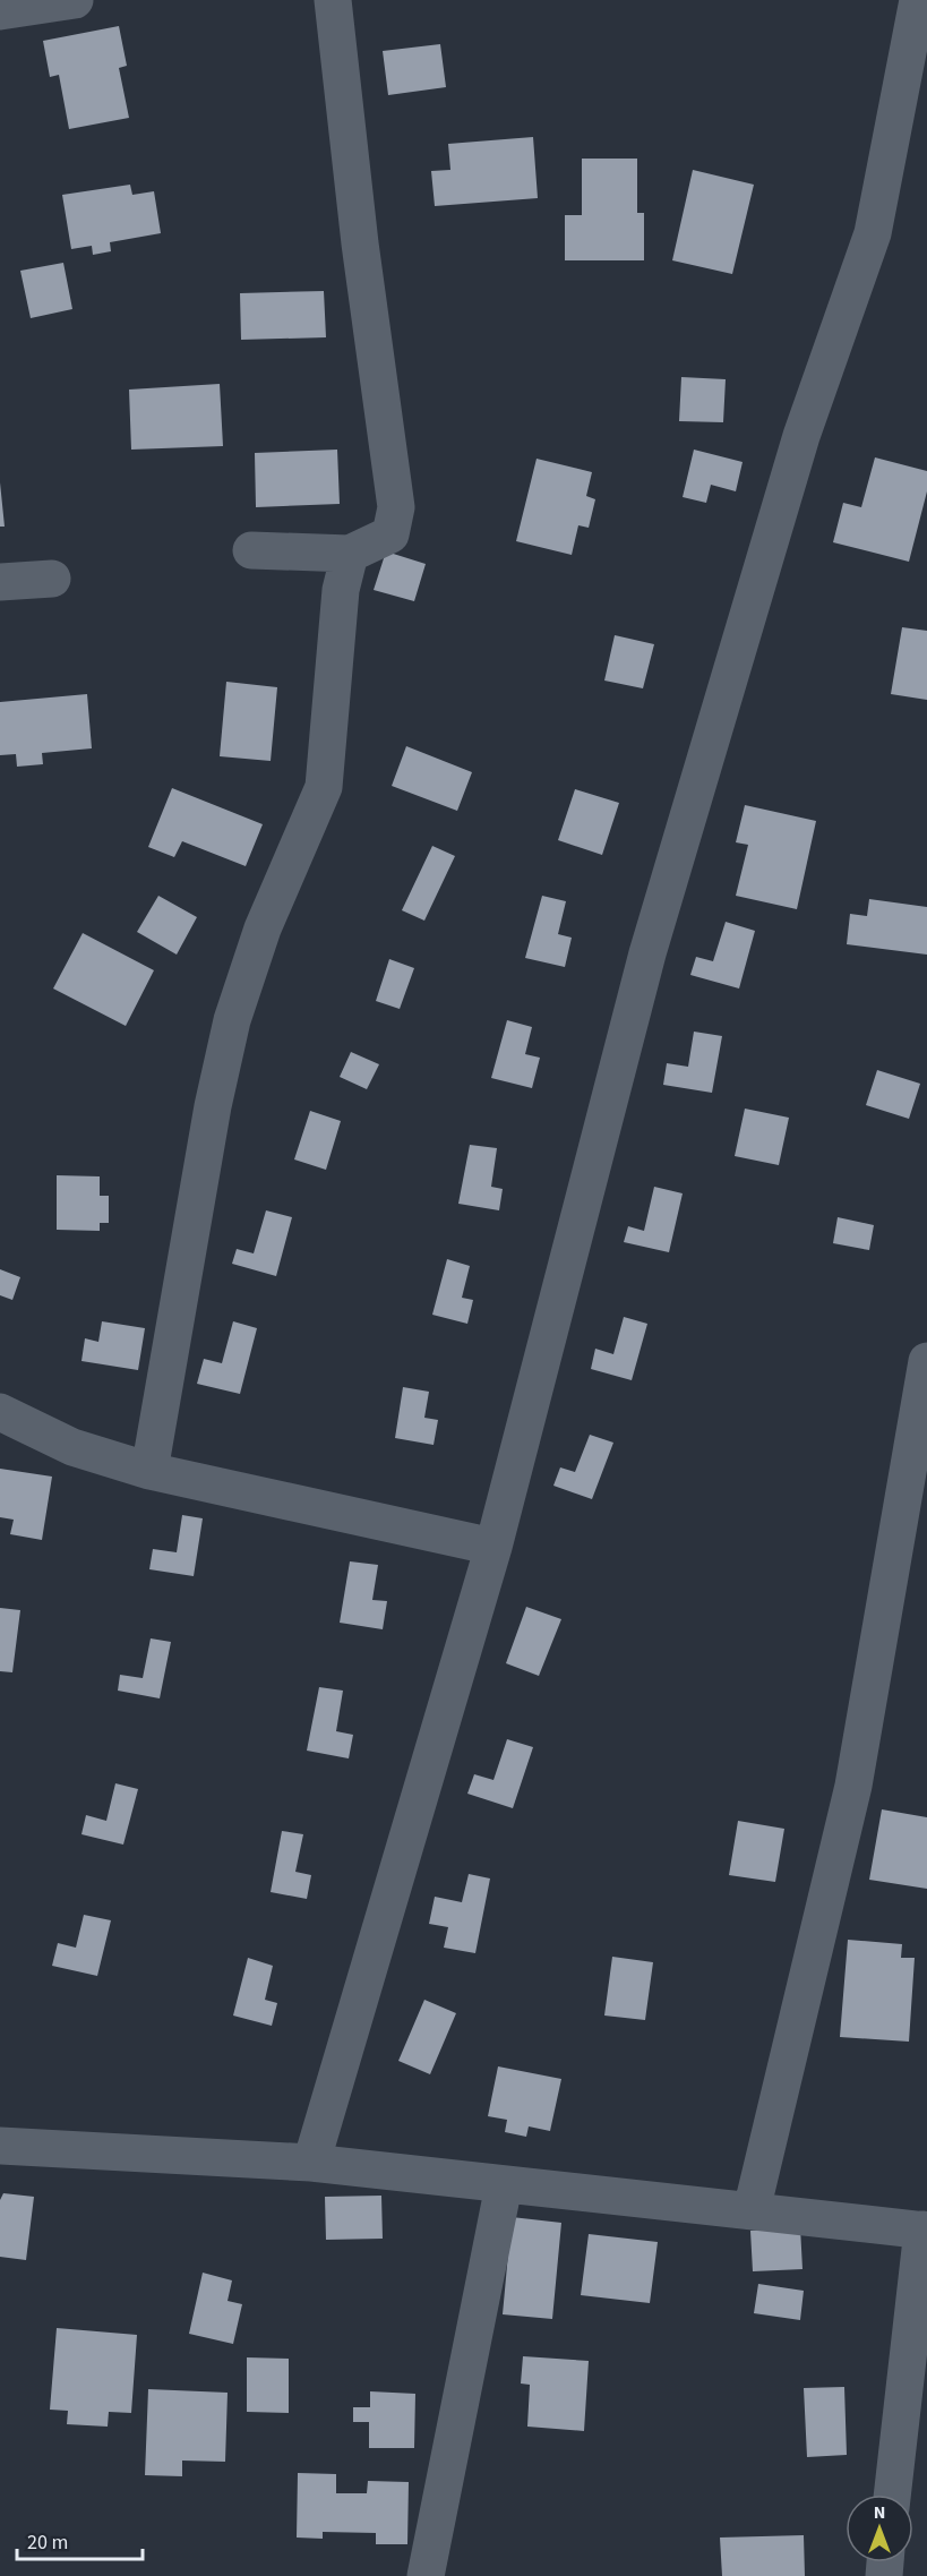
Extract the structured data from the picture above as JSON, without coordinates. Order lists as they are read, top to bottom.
{
  "scale_bar": "20 m",
  "north": "top"
}
